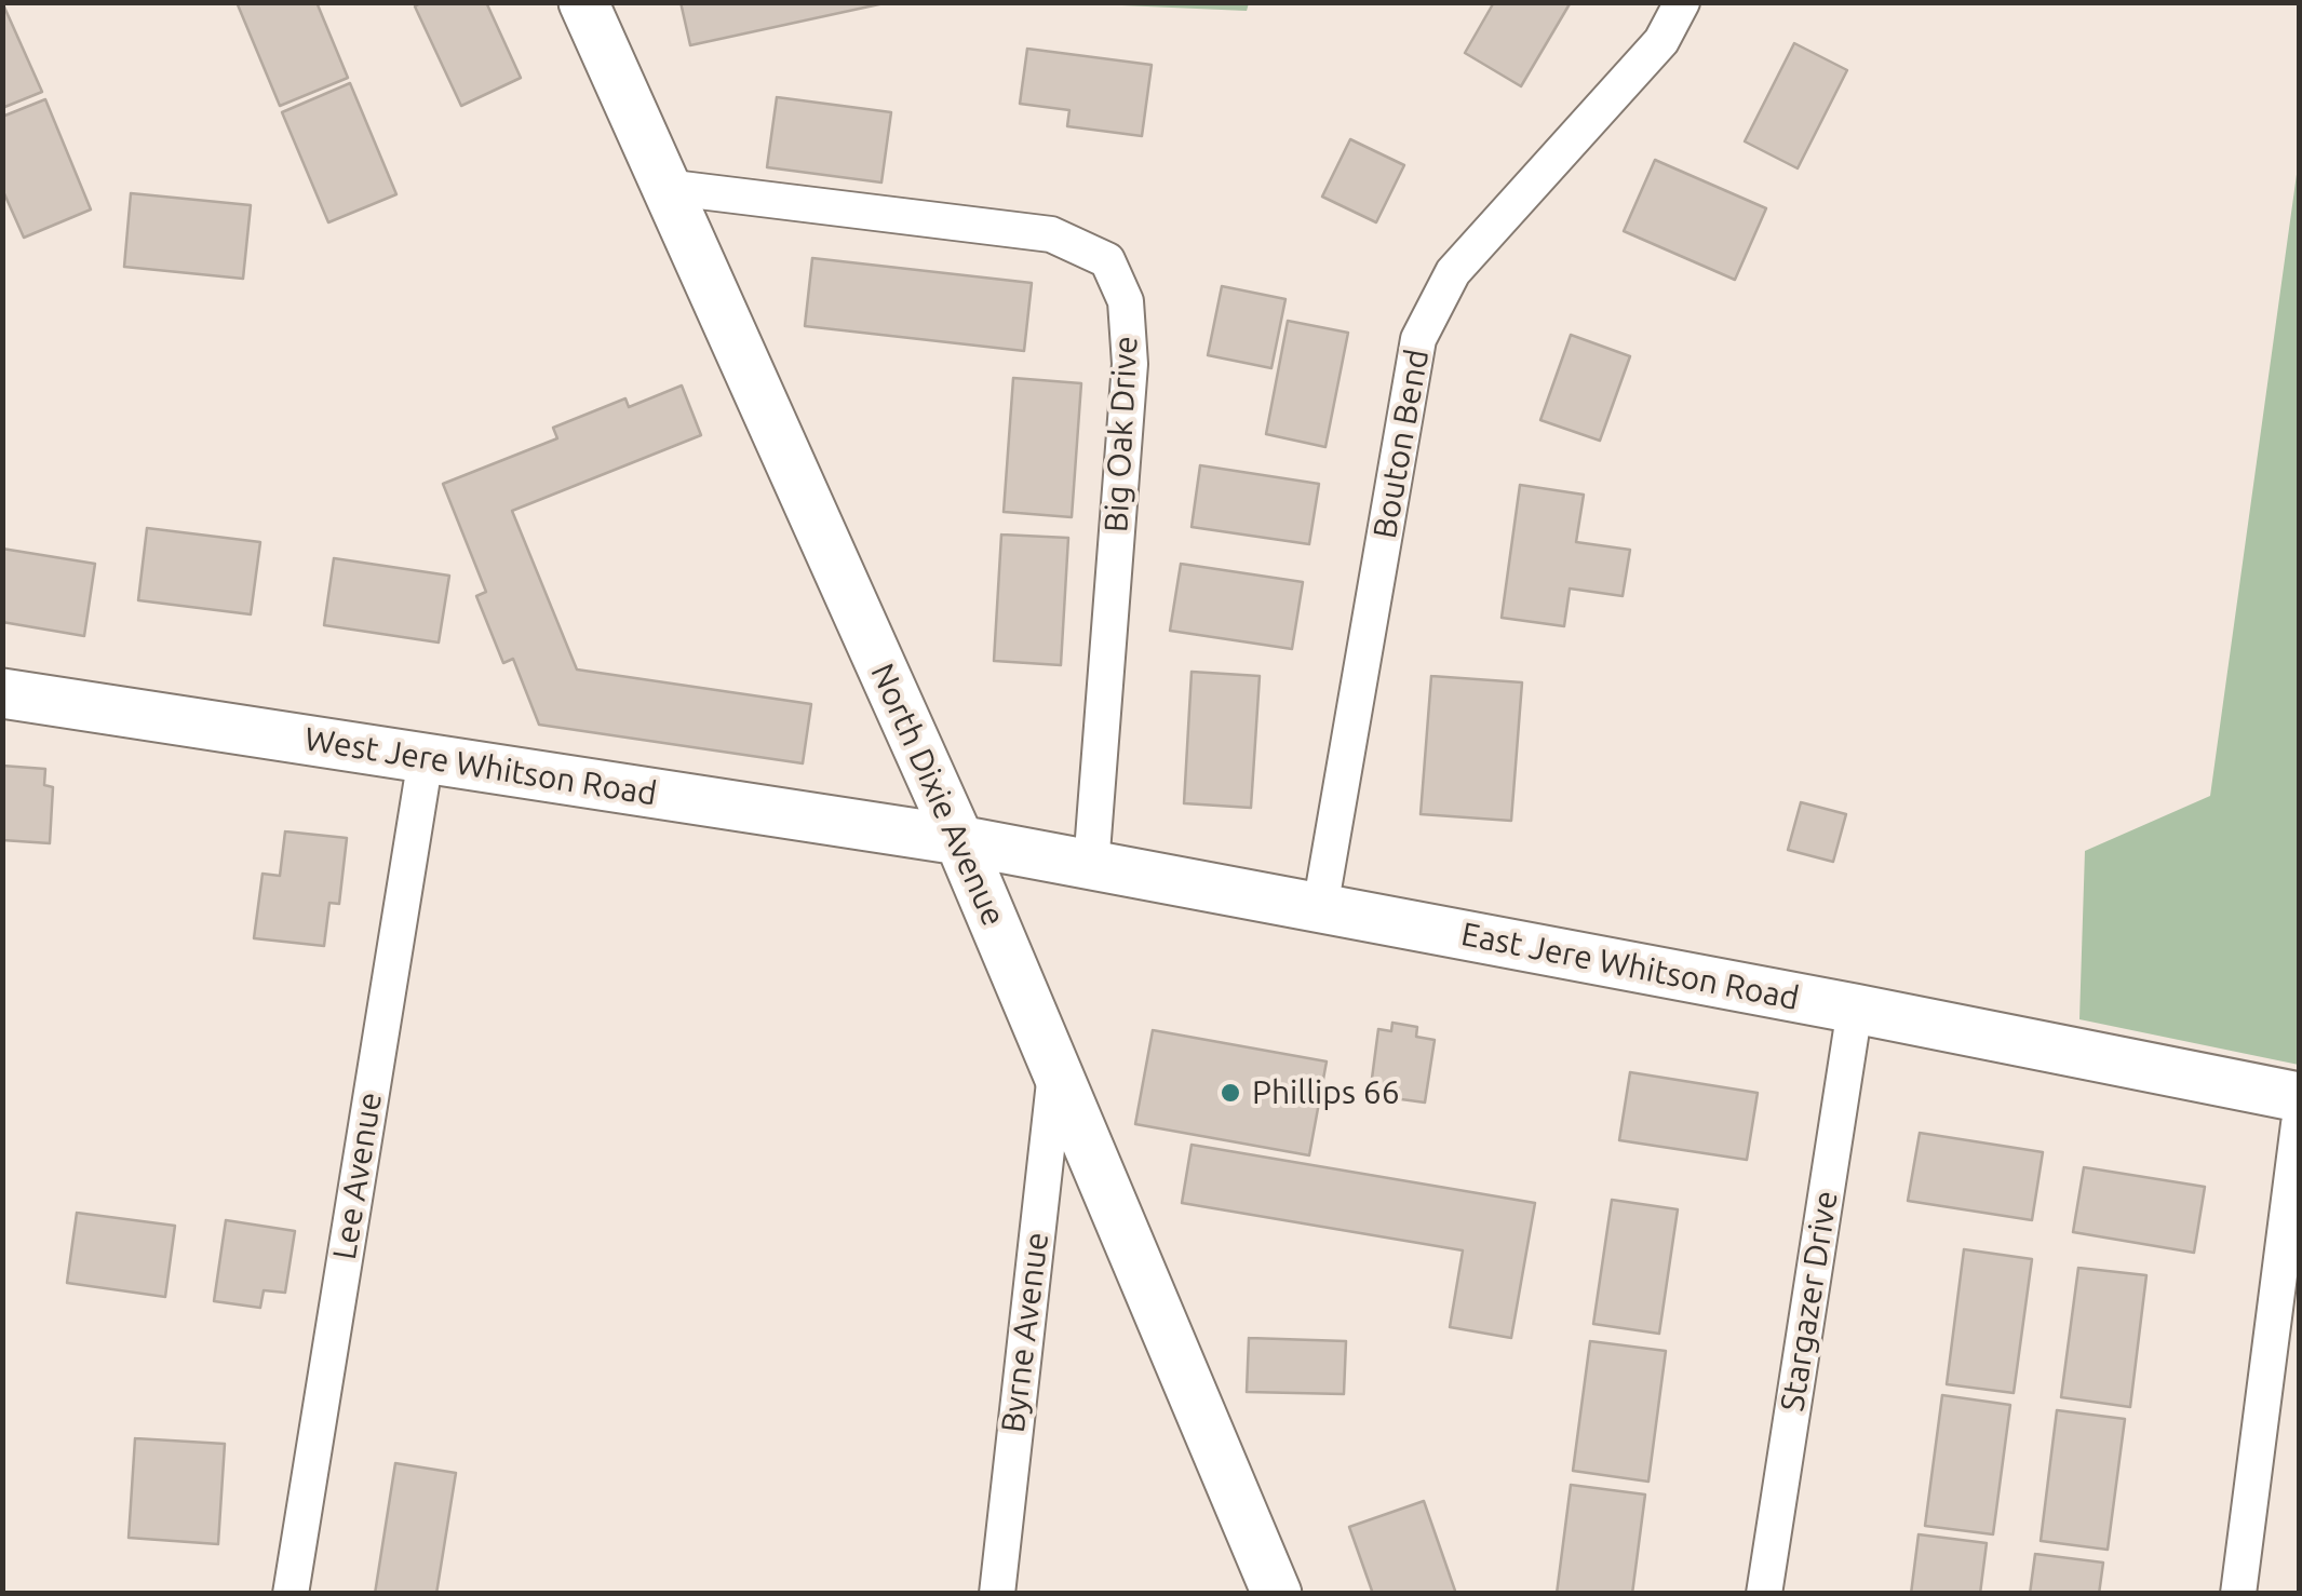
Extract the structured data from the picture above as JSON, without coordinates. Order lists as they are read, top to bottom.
{
  "streets": {
    "street": [
      "Big Oak Drive",
      "Bouton Bend",
      "West Jere Whitson Road",
      "North Dixie Avenue",
      "East Jere Whitson Road",
      "Lee Avenue",
      "Stargazer Drive",
      "Byrne Avenue"
    ]
  },
  "crossings": [
    ["Big Oak Drive", "North Dixie Avenue"],
    ["Big Oak Drive", "East Jere Whitson Road"],
    ["Bouton Bend", "East Jere Whitson Road"],
    ["West Jere Whitson Road", "North Dixie Avenue"],
    ["West Jere Whitson Road", "East Jere Whitson Road"],
    ["West Jere Whitson Road", "Lee Avenue"],
    ["North Dixie Avenue", "East Jere Whitson Road"],
    ["North Dixie Avenue", "Byrne Avenue"],
    ["East Jere Whitson Road", "Stargazer Drive"]
  ],
  "places": ["Phillips 66"]
}
